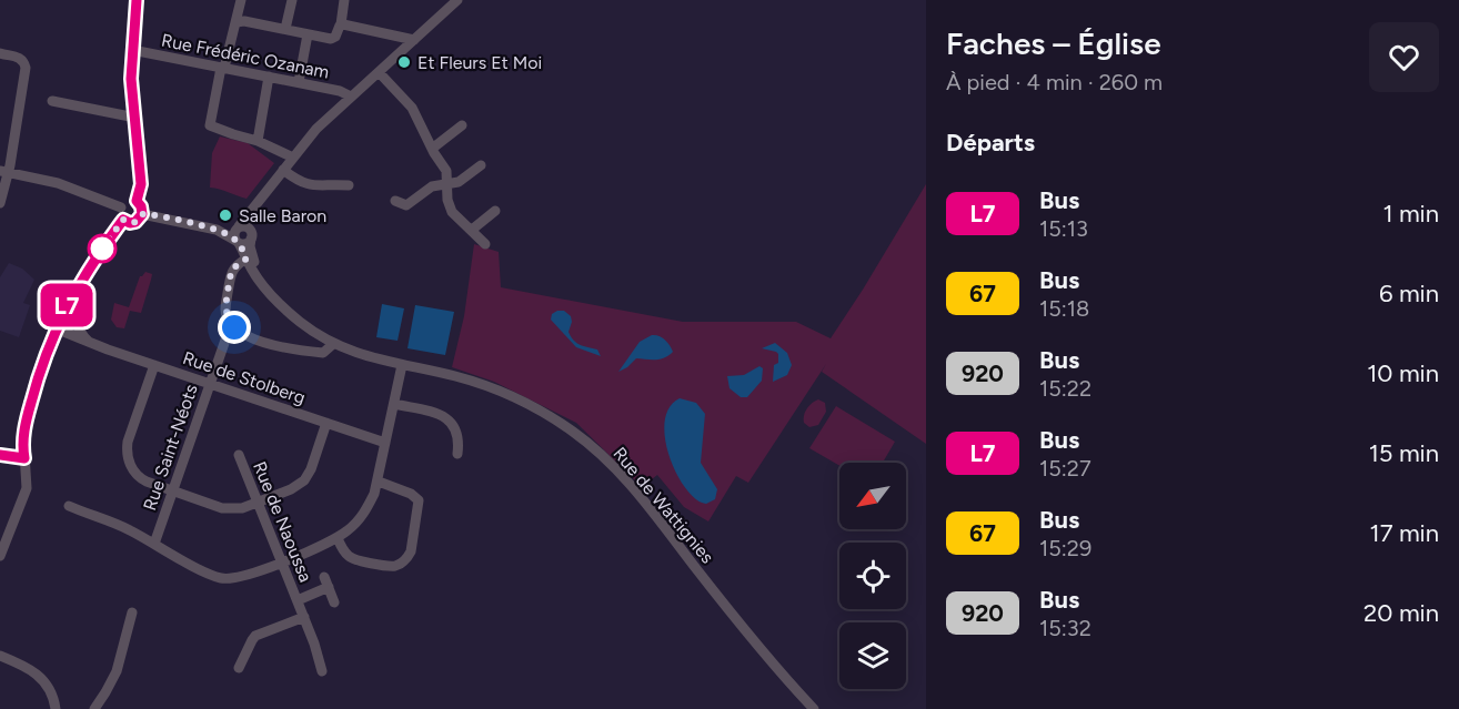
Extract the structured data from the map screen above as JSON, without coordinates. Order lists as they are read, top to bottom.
{
  "streets": {
    "street": [
      "Rue Frédéric Ozanam",
      "Rue de Stolberg",
      "Rue Saint-Néots",
      "Rue de Wattignies",
      "Rue de Naoussa"
    ]
  },
  "crossings": [
    ["Rue de Stolberg", "Rue Saint-Néots"]
  ],
  "places": ["Et Fleurs Et Moi", "Salle Baron"],
  "lines": ["bus line L7"],
  "north": "bottom left",
  "page": {
    "on_map": "L7",
    "heading": [
      ["Faches – Église", "À pied · 4 min · 260 m"],
      "Départs"
    ],
    "list": [
      {
        "mark": "L7",
        "name": "Bus",
        "note": "15:13",
        "value": "1 min"
      },
      {
        "mark": "67",
        "name": "Bus",
        "note": "15:18",
        "value": "6 min"
      },
      {
        "mark": "920",
        "name": "Bus",
        "note": "15:22",
        "value": "10 min"
      },
      {
        "mark": "L7",
        "name": "Bus",
        "note": "15:27",
        "value": "15 min"
      },
      {
        "mark": "67",
        "name": "Bus",
        "note": "15:29",
        "value": "17 min"
      },
      {
        "mark": "920",
        "name": "Bus",
        "note": "15:32",
        "value": "20 min"
      }
    ]
  }
}
